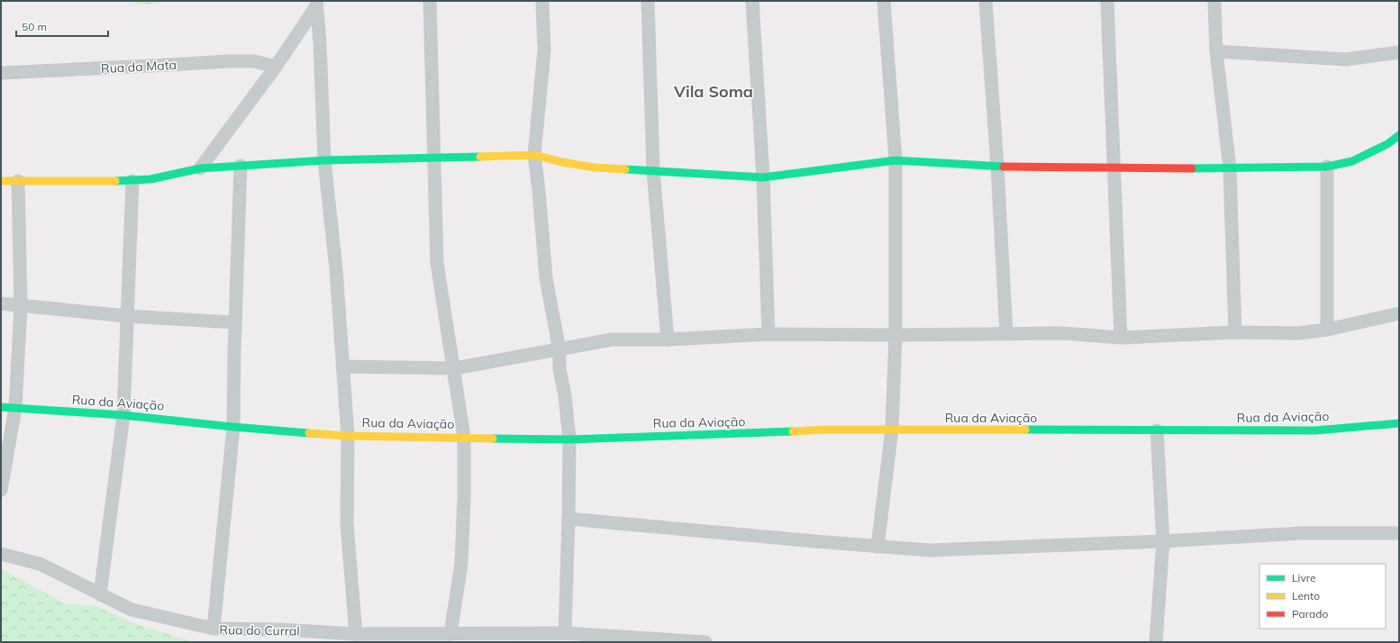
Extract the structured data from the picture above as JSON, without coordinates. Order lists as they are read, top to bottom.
{
  "streets": {
    "street": ["Rua da Mata", "Rua da Aviação", "Rua do Curral"]
  },
  "districts": ["Vila Soma"],
  "legend": ["Livre", "Lento", "Parado"],
  "scale_bar": "50 m"
}
